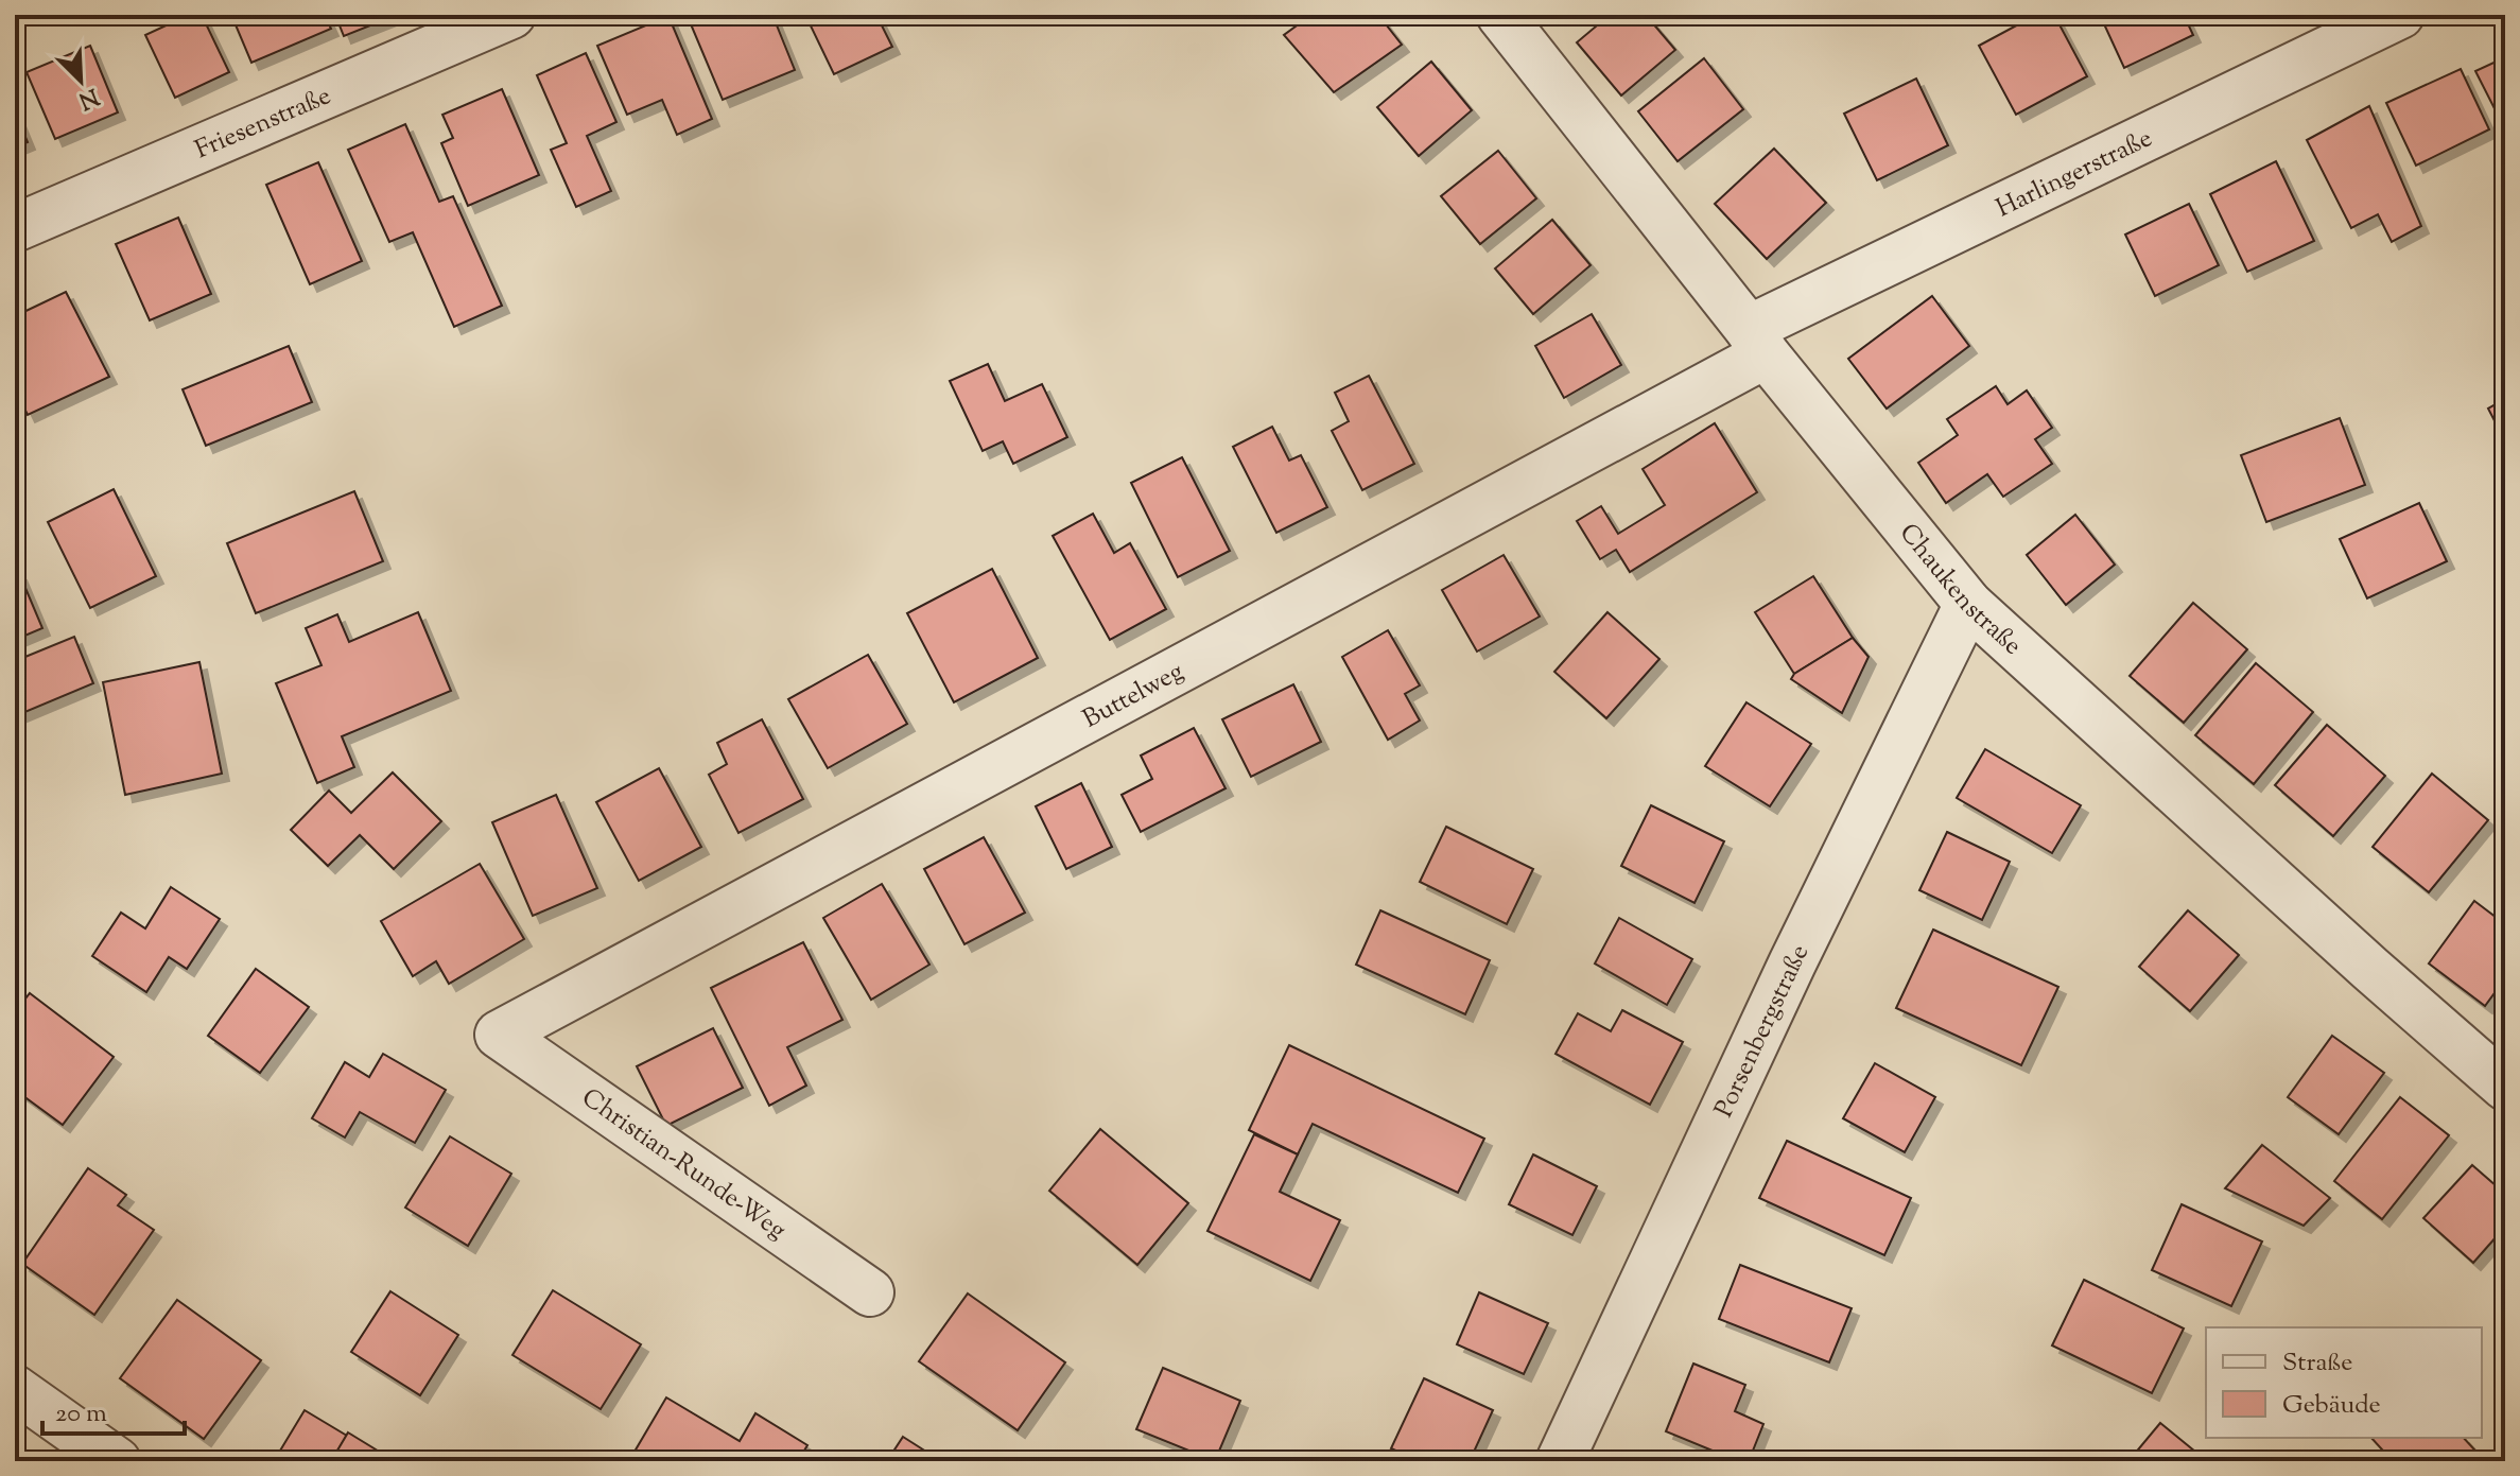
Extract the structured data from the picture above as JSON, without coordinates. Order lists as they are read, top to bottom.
{
  "streets": {
    "street": [
      "Friesenstraße",
      "Harlingerstraße",
      "Chaukenstraße",
      "Buttelweg",
      "Porsenbergstraße",
      "Christian-Runde-Weg"
    ]
  },
  "crossings": [
    ["Harlingerstraße", "Chaukenstraße"],
    ["Harlingerstraße", "Buttelweg"],
    ["Chaukenstraße", "Buttelweg"],
    ["Chaukenstraße", "Porsenbergstraße"],
    ["Buttelweg", "Christian-Runde-Weg"]
  ],
  "legend": ["Straße", "Gebäude"],
  "scale_bar": "20 m",
  "north": "bottom right"
}
